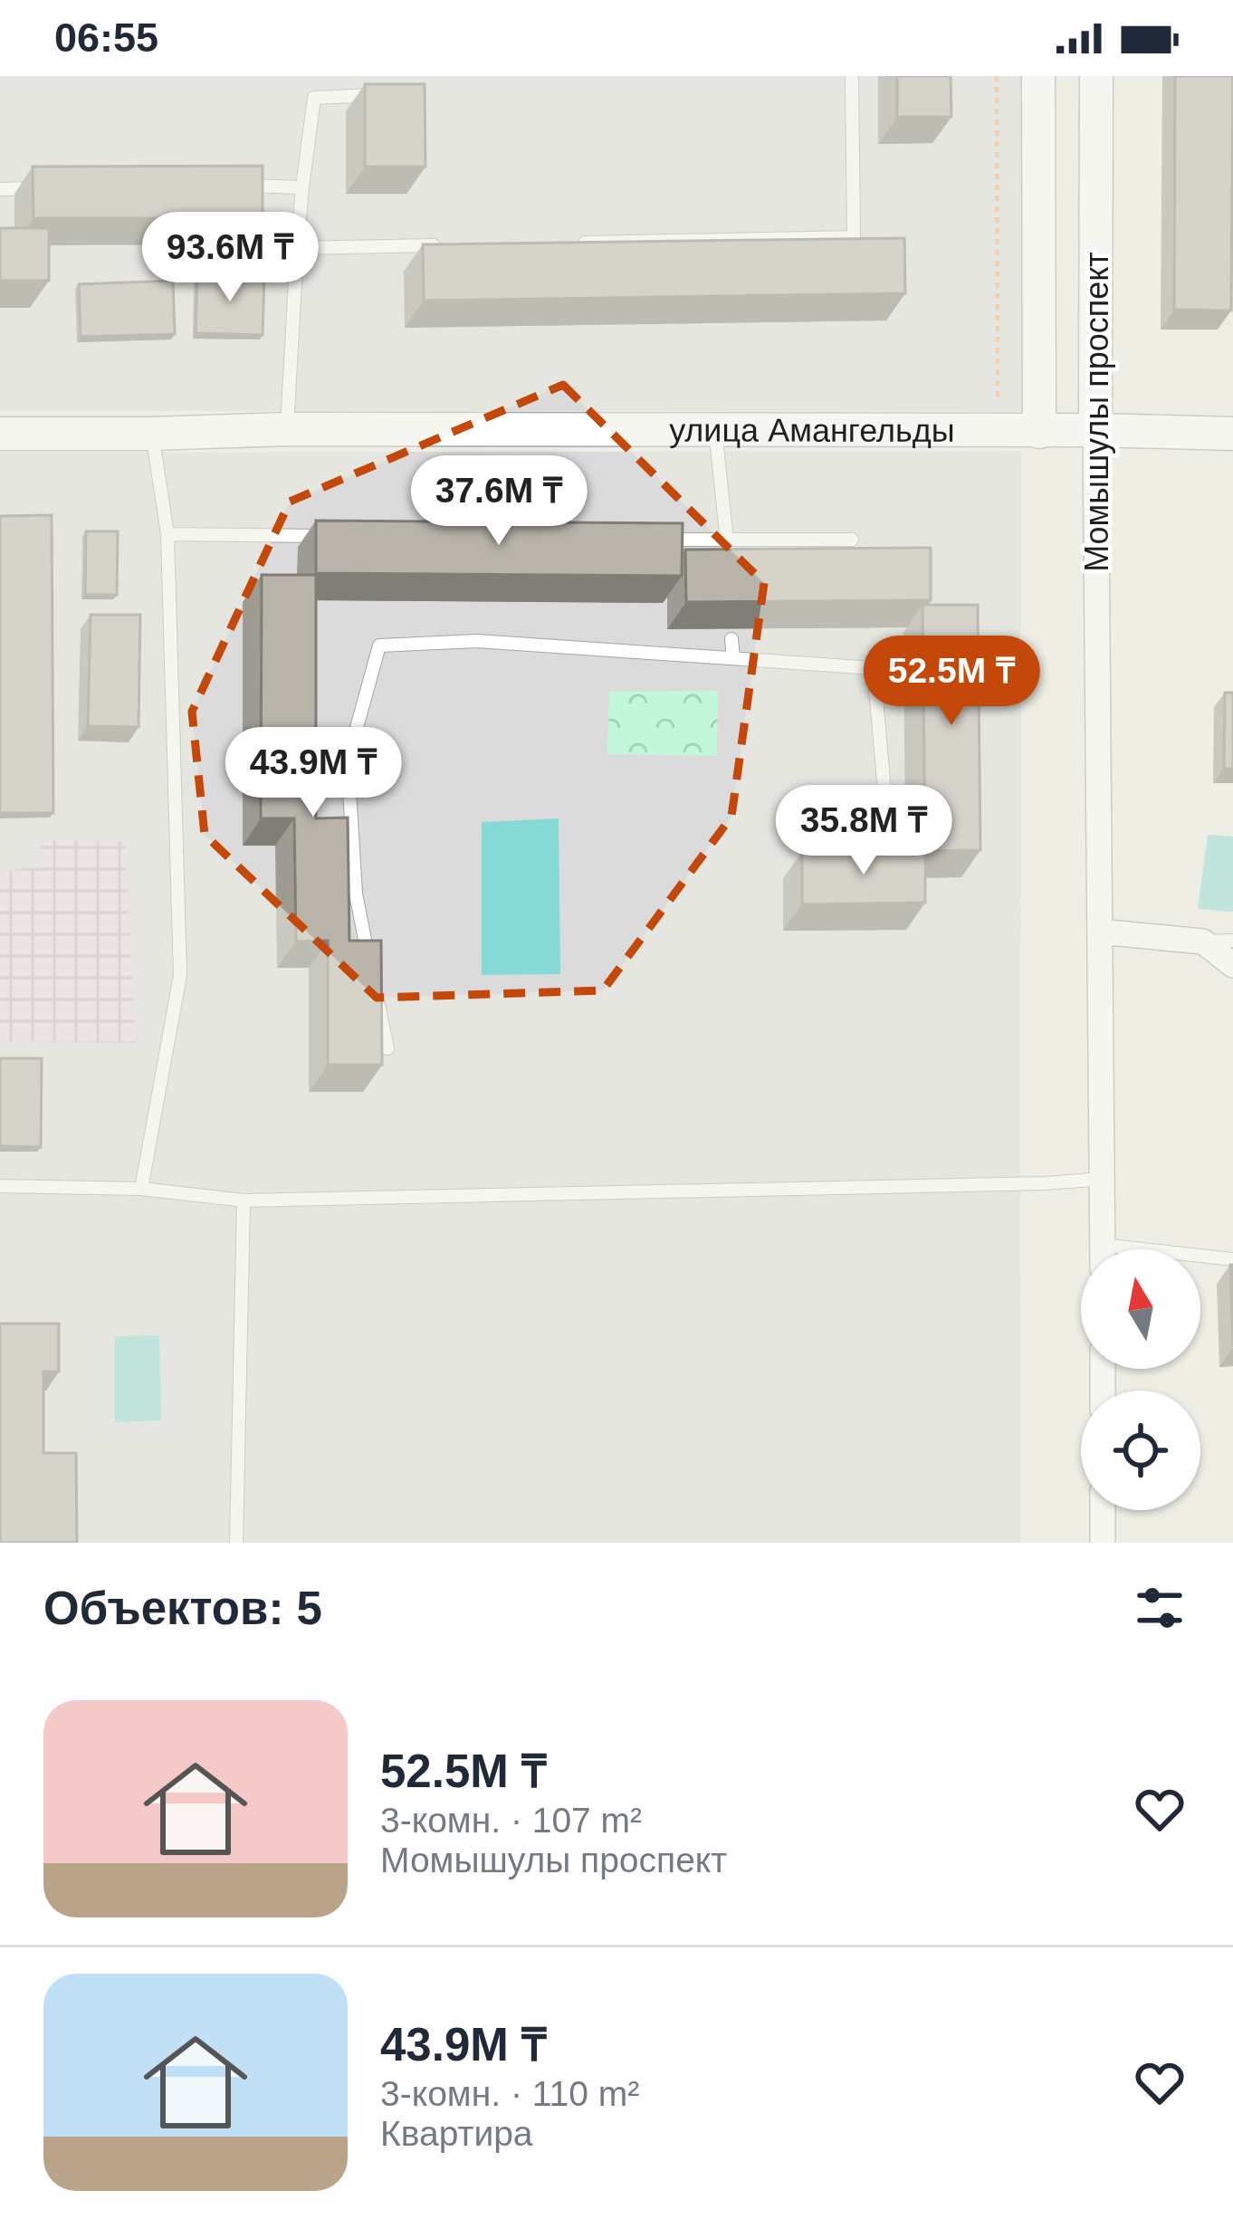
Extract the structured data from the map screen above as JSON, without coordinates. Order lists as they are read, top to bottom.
{
  "streets": {
    "street": ["Момышулы проспект", "улица Амангельды"]
  },
  "crossings": [
    ["Момышулы проспект", "улица Амангельды"]
  ],
  "north": "top",
  "page": {
    "status": "06:55",
    "price": [
      "93.6M ₸",
      "37.6M ₸",
      "52.5M ₸",
      "43.9M ₸",
      "35.8M ₸"
    ],
    "heading": "Объектов: 5",
    "list": [
      {
        "name": "52.5M ₸",
        "note": "3-комн. · 107 m² · Момышулы проспект"
      },
      {
        "name": "43.9M ₸",
        "note": "3-комн. · 110 m² · Квартира"
      }
    ]
  }
}
